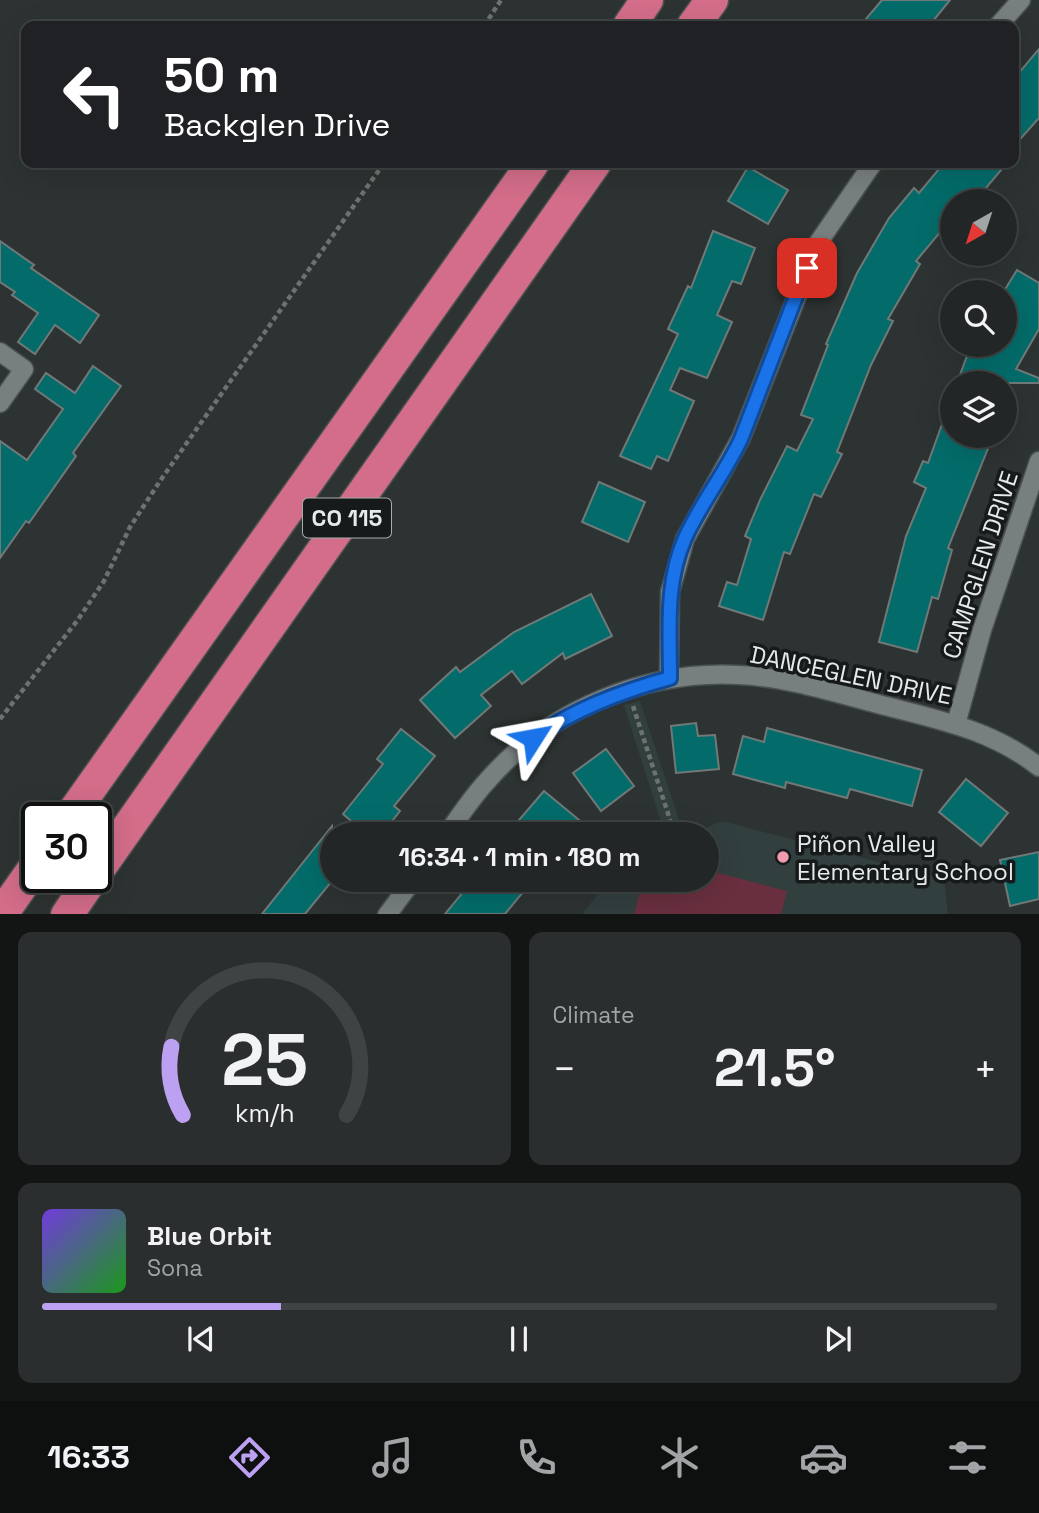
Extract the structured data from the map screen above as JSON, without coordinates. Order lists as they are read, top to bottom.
{
  "streets": {
    "highway": ["CO 115"],
    "street": ["CAMPGLEN DRIVE", "DANCEGLEN DRIVE"]
  },
  "crossings": [
    ["CAMPGLEN DRIVE", "DANCEGLEN DRIVE"]
  ],
  "places": ["Piñon Valley Elementary School"],
  "north": "bottom left",
  "page": {
    "turn": ["50 m", "Backglen Drive"],
    "limit": "30",
    "trip": "16:34 · 1 min · 180 m",
    "tile": "Climate",
    "heat": ["−", "21.5°", "+"],
    "song": ["Blue Orbit", "Sona"],
    "tabs": "16:33",
    "gauge": ["25", "km/h"]
  }
}
